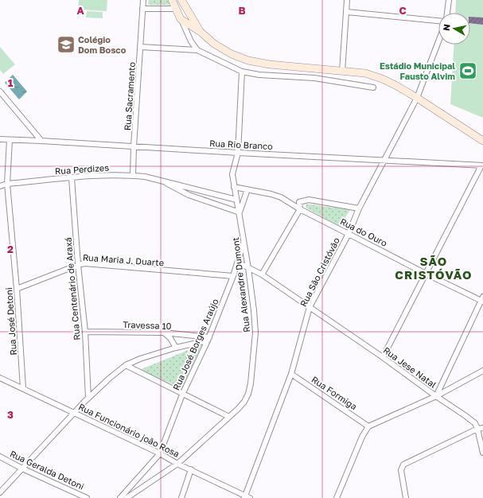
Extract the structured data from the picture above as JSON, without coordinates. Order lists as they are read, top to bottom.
{
  "streets": {
    "street": [
      "Rua Sacramento",
      "Rua Rio Branco",
      "Rua Perdizes",
      "Rua do Ouro",
      "Rua Maria J. Duarte",
      "Rua São Cristóvão",
      "Rua Alexandre Dumont",
      "Rua Centenário de Araxá",
      "Rua José Detoni",
      "Travessa 10",
      "Rua José Borges Araújo",
      "Rua Jese Natal",
      "Rua Formiga",
      "Rua Funcionário joão Rosa",
      "Rua Geralda Detoni"
    ]
  },
  "crossings": [
    ["Rua Sacramento", "Rua Rio Branco"],
    ["Rua Sacramento", "Rua Perdizes"],
    ["Rua Rio Branco", "Rua São Cristóvão"],
    ["Rua Rio Branco", "Rua Alexandre Dumont"],
    ["Rua Rio Branco", "Rua José Detoni"],
    ["Rua Perdizes", "Rua Centenário de Araxá"],
    ["Rua Perdizes", "Rua José Detoni"],
    ["Rua do Ouro", "Rua São Cristóvão"],
    ["Rua do Ouro", "Rua Alexandre Dumont"],
    ["Rua Maria J. Duarte", "Rua Centenário de Araxá"],
    ["Rua Maria J. Duarte", "Rua José Detoni"],
    ["Rua Maria J. Duarte", "Rua José Borges Araújo"],
    ["Rua São Cristóvão", "Rua Jese Natal"],
    ["Rua São Cristóvão", "Rua Formiga"],
    ["Rua São Cristóvão", "Rua Funcionário joão Rosa"],
    ["Rua Alexandre Dumont", "Rua José Borges Araújo"],
    ["Rua Alexandre Dumont", "Rua Jese Natal"],
    ["Rua Alexandre Dumont", "Rua Funcionário joão Rosa"],
    ["Rua Centenário de Araxá", "Travessa 10"],
    ["Rua José Detoni", "Rua Funcionário joão Rosa"],
    ["Travessa 10", "Rua José Borges Araújo"],
    ["Rua José Borges Araújo", "Rua Jese Natal"],
    ["Rua José Borges Araújo", "Rua Funcionário joão Rosa"]
  ],
  "districts": ["SÃO CRISTÓVÃO"],
  "places": {
    "school or university": ["Colégio Dom Bosco"],
    "sports": ["Estádio Municipal Fausto Alvim"]
  },
  "north": "left",
  "grid": {
    "columns": ["A", "B", "C"],
    "rows": ["1", "2", "3"]
  }
}
